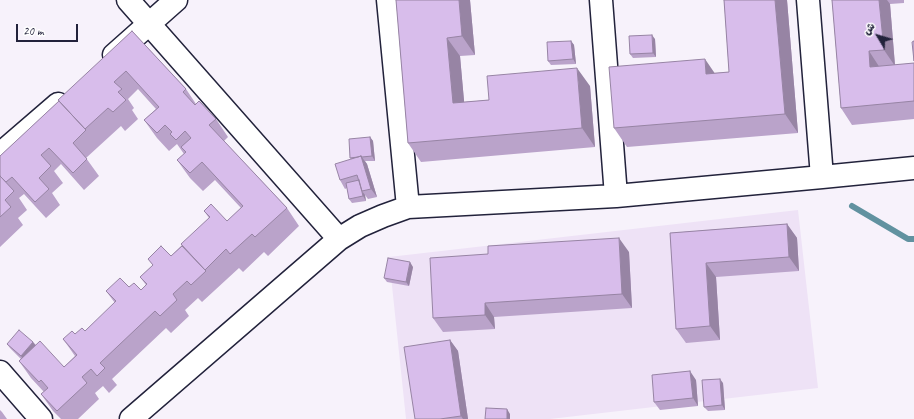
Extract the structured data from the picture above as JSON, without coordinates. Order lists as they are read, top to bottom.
{
  "scale_bar": "20 m",
  "north": "top left"
}
